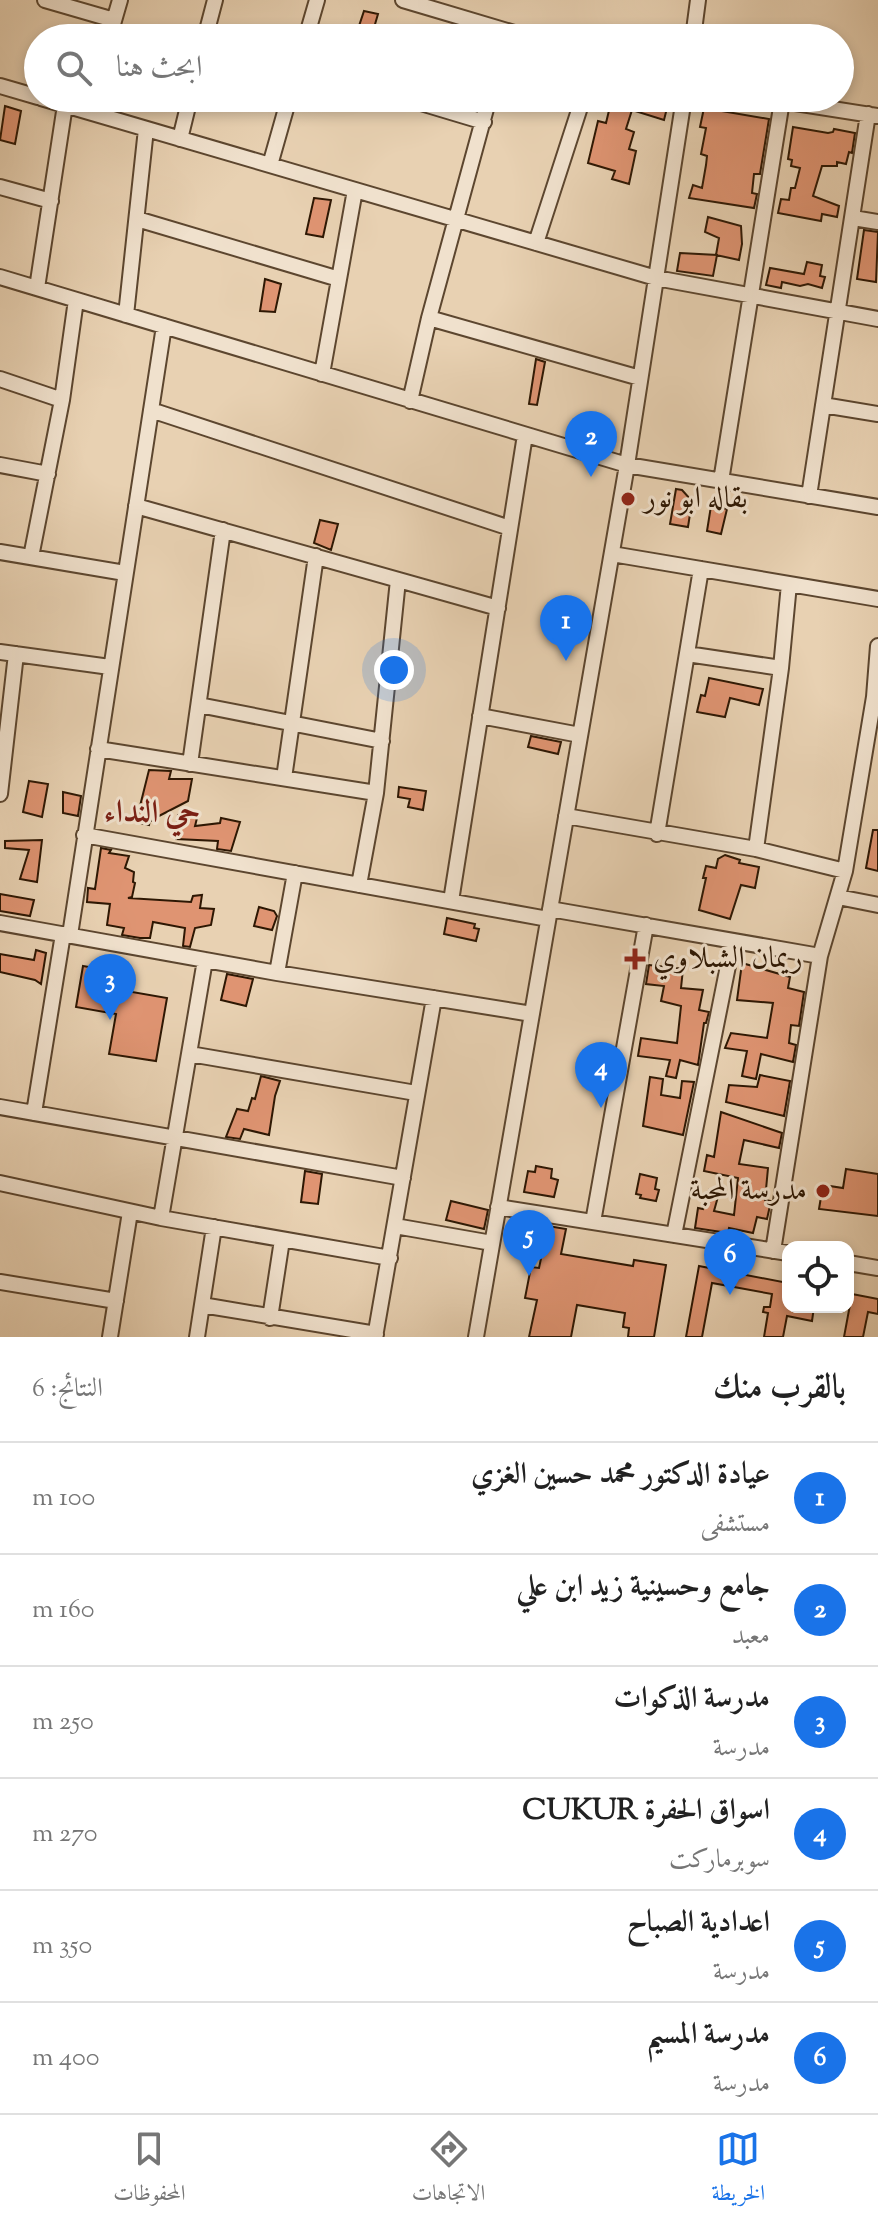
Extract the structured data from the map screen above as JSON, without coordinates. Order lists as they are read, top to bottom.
{
  "districts": ["حي النداء"],
  "places": {
    "other": ["بقاله ابو نور", "مدرسة المحبة"],
    "health": ["ريمان الشبلاوي"]
  },
  "page": {
    "search": "ابحث هنا",
    "pins": [
      "2",
      "1",
      "3",
      "4",
      "5",
      "6"
    ],
    "heading": ["بالقرب منك", "النتائج: 6"],
    "list": [
      {
        "mark": "1",
        "name": "عيادة الدكتور محمد حسين الغزي",
        "note": "مستشفى",
        "value": "100 m"
      },
      {
        "mark": "2",
        "name": "جامع وحسينية زيد ابن علي",
        "note": "معبد",
        "value": "160 m"
      },
      {
        "mark": "3",
        "name": "مدرسة الذكوات",
        "note": "مدرسة",
        "value": "250 m"
      },
      {
        "mark": "4",
        "name": "اسواق الحفرة CUKUR",
        "note": "سوبرماركت",
        "value": "270 m"
      },
      {
        "mark": "5",
        "name": "اعدادية الصباح",
        "note": "مدرسة",
        "value": "350 m"
      },
      {
        "mark": "6",
        "name": "مدرسة المسيم",
        "note": "مدرسة",
        "value": "400 m"
      }
    ],
    "nav": ["الخريطة", "الاتجاهات", "المحفوظات"]
  }
}
